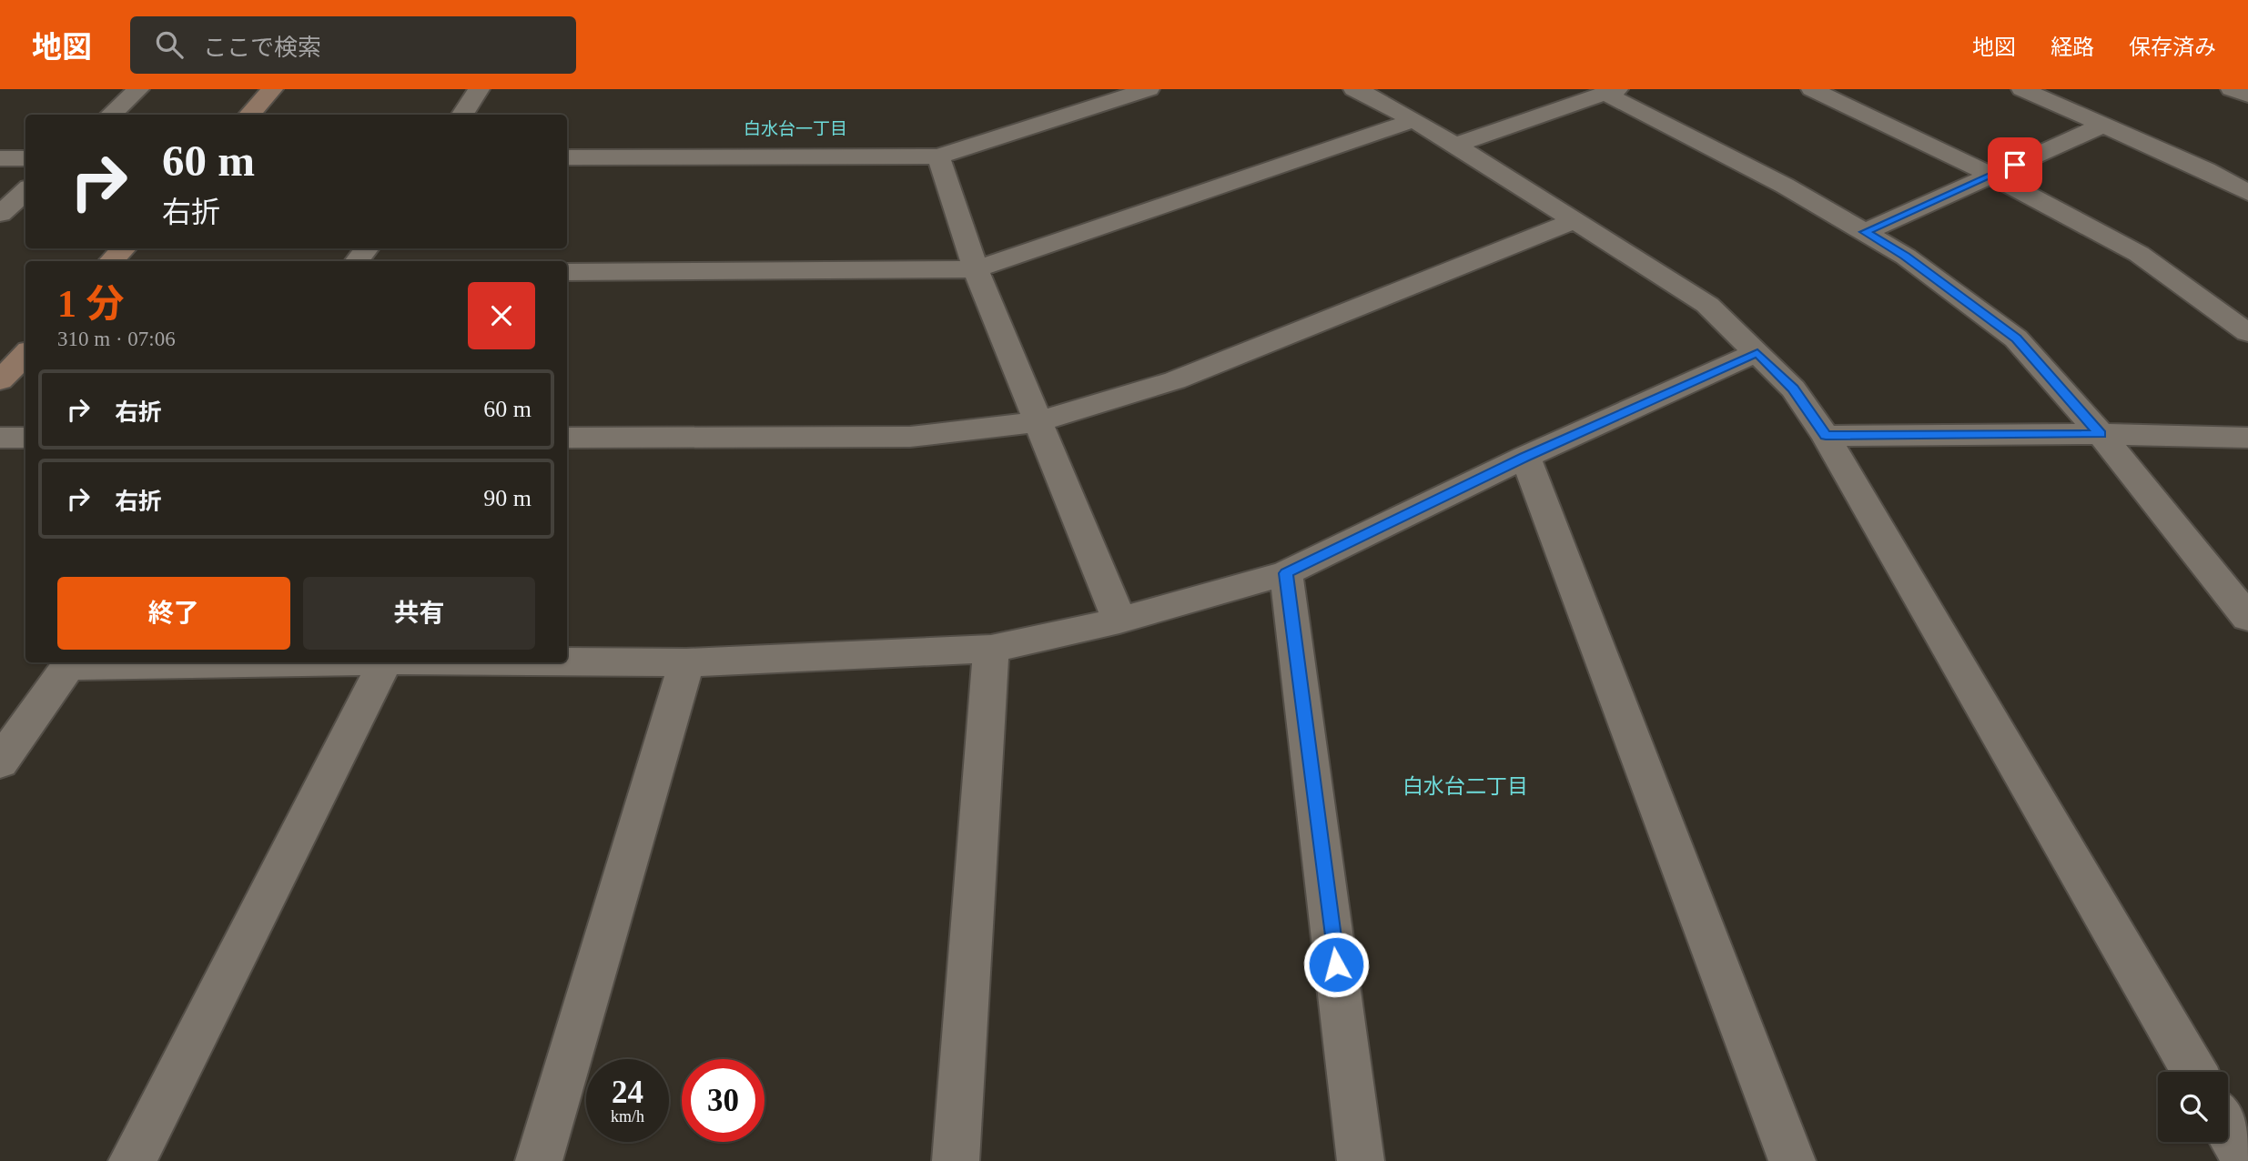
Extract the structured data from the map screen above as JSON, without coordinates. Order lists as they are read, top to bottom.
{
  "districts": ["白水台一丁目", "白水台二丁目"],
  "page": {
    "header": "地図",
    "search": "ここで検索",
    "nav": ["地図", "経路", "保存済み"],
    "turn": ["60 m", "右折"],
    "heading": ["1 分", "310 m · 07:06"],
    "list": [
      {
        "name": "右折",
        "value": "60 m"
      },
      {
        "name": "右折",
        "value": "90 m"
      }
    ],
    "buttons": ["終了", "共有"],
    "speed": "24 km/h",
    "limit": "30"
  }
}
